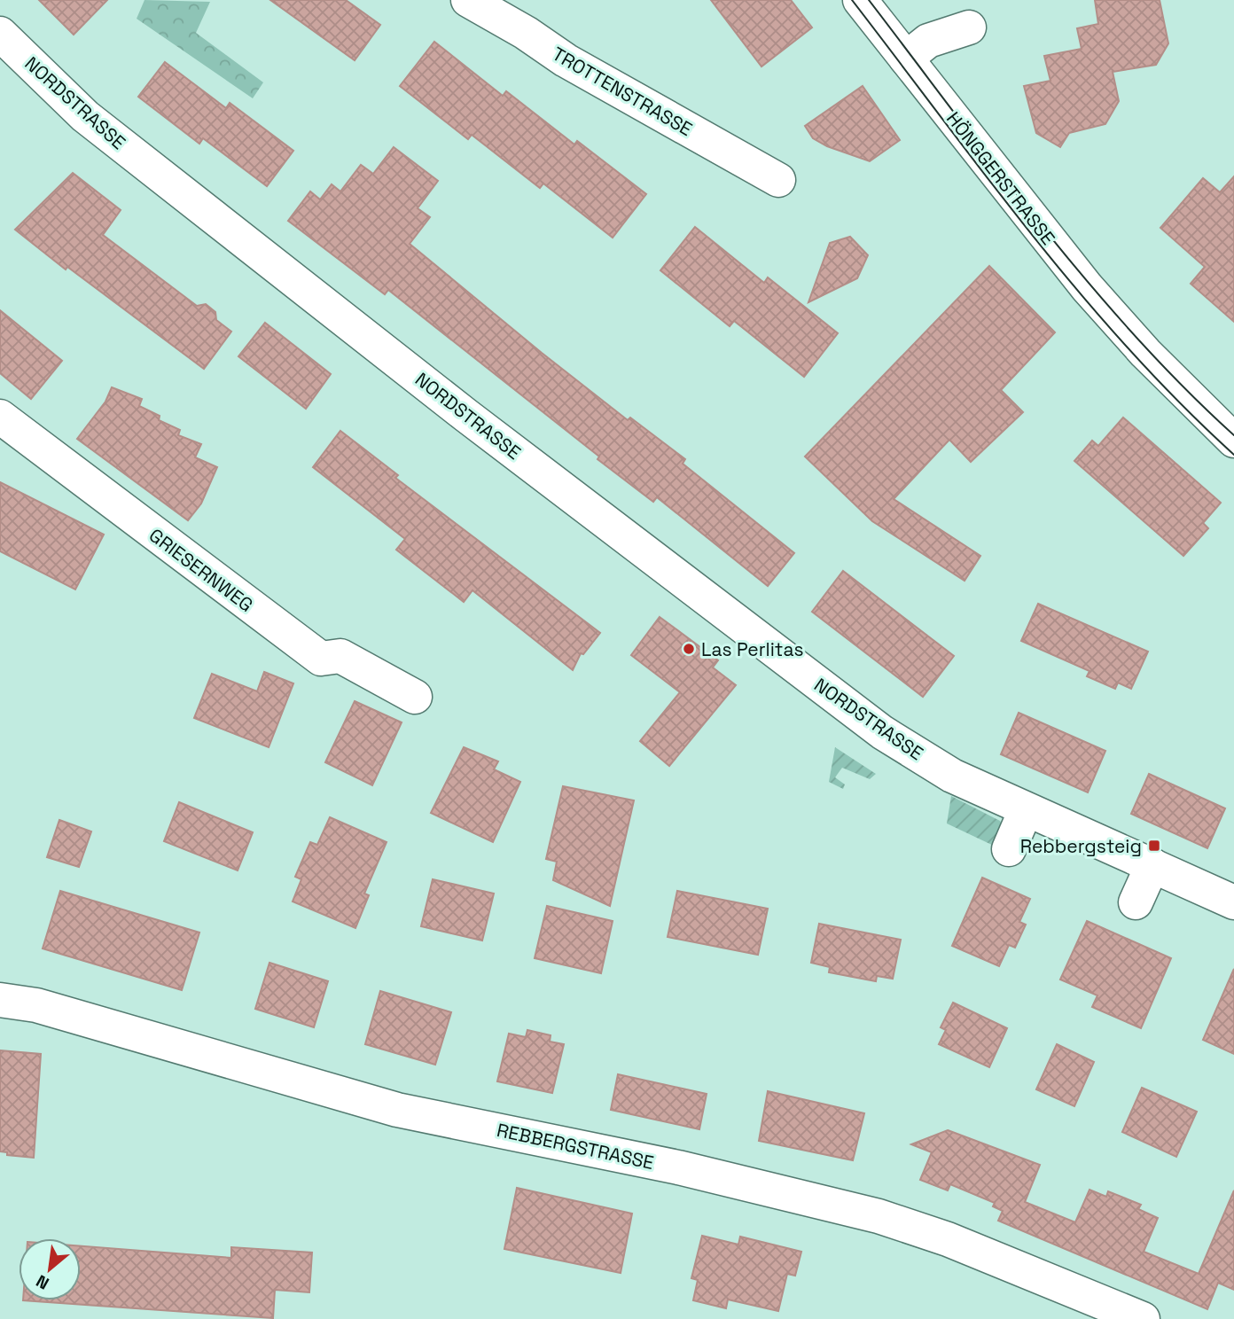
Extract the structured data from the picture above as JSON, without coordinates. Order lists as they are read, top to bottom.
{
  "streets": {
    "street": [
      "TROTTENSTRASSE",
      "NORDSTRASSE",
      "HÖNGGERSTRASSE",
      "GRIESERNWEG",
      "REBBERGSTRASSE"
    ]
  },
  "places": {
    "other": ["Las Perlitas"],
    "transit": ["Rebbergsteig"]
  },
  "north": "bottom left"
}
